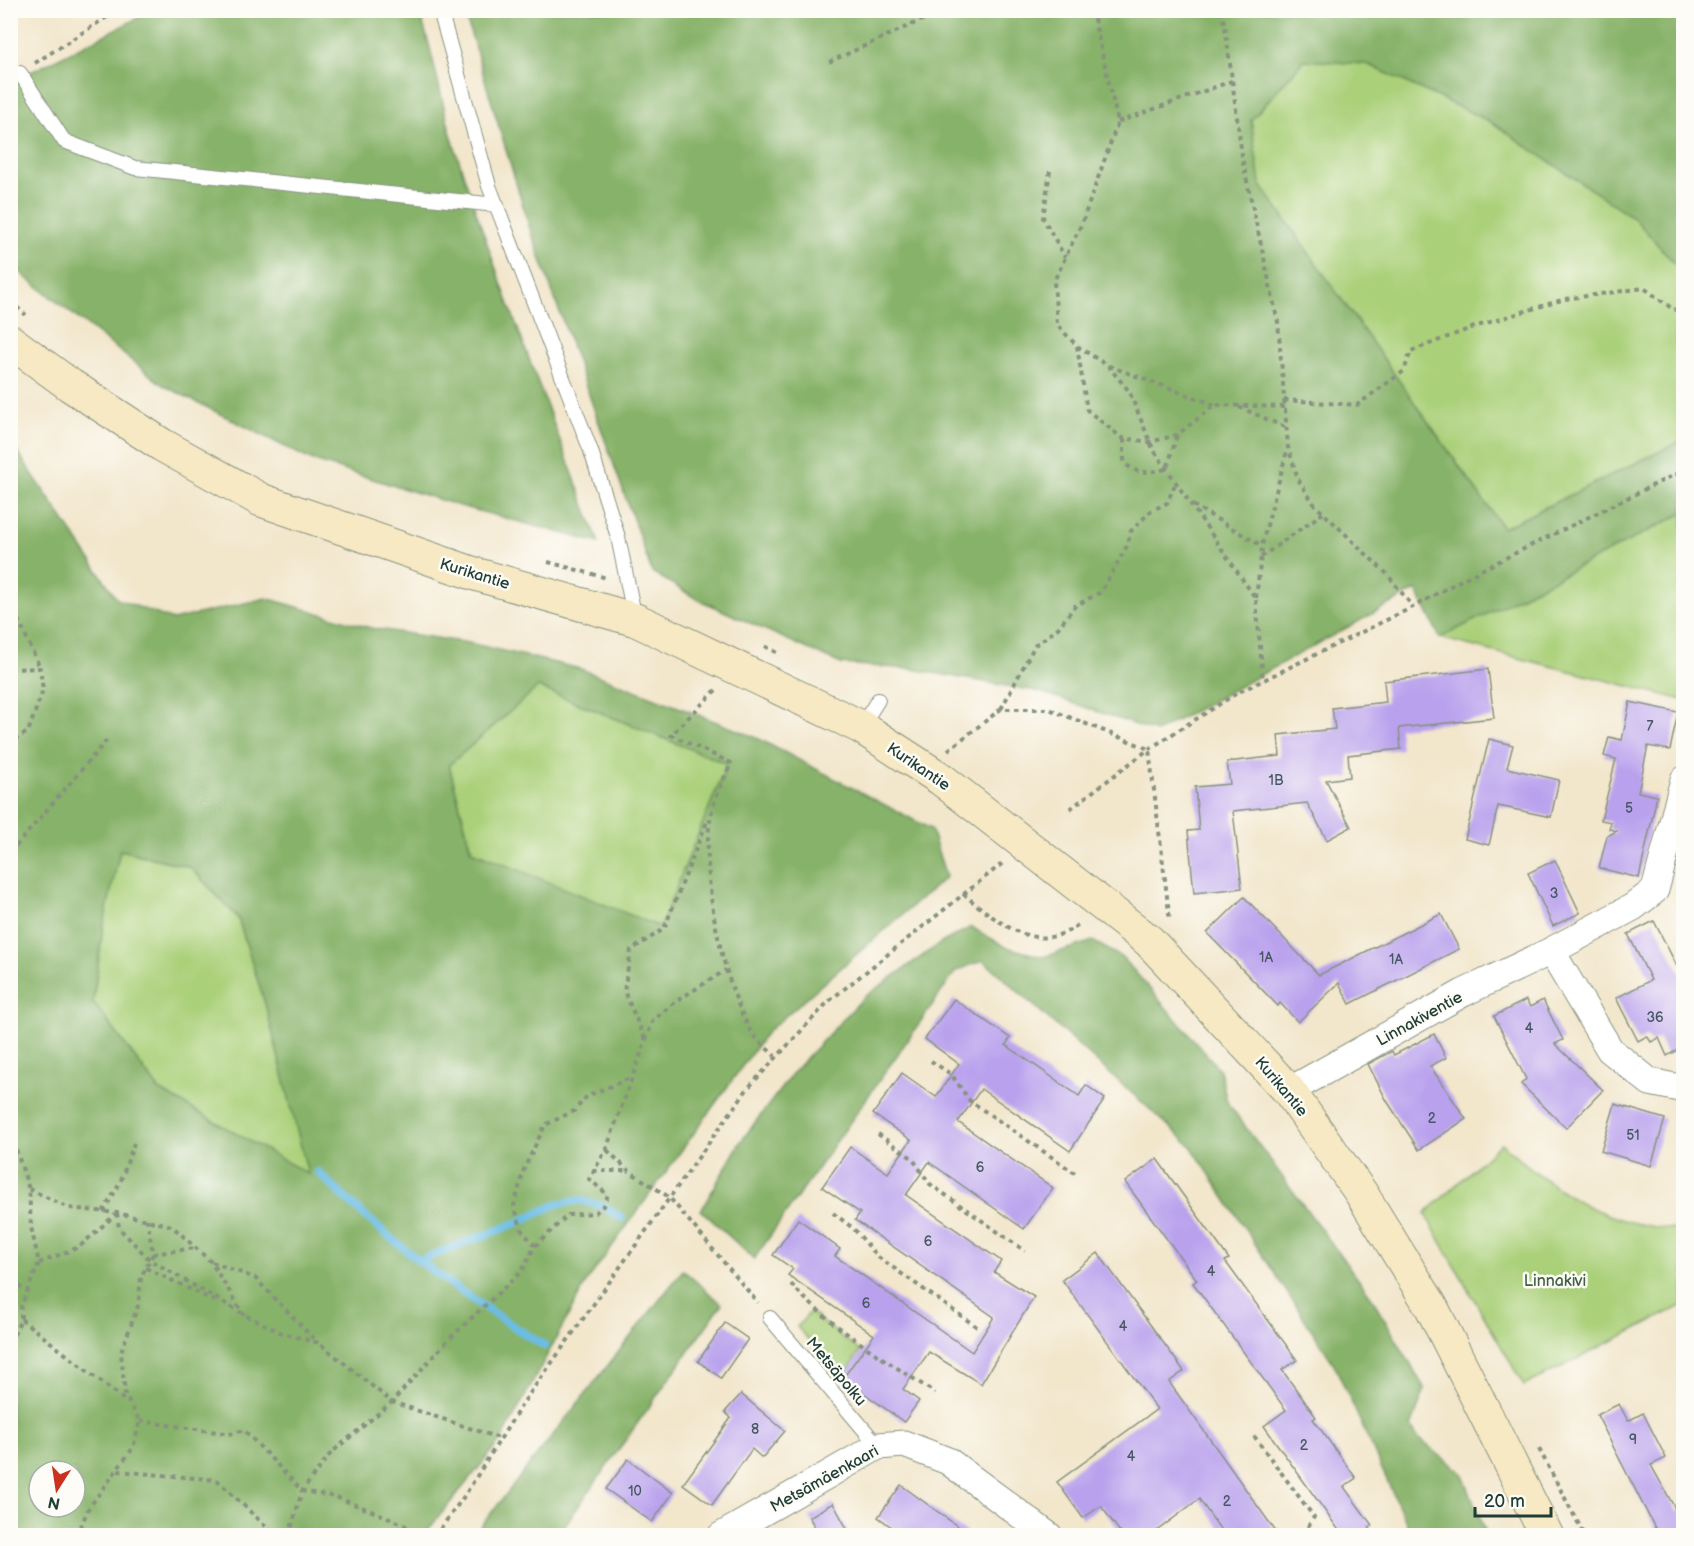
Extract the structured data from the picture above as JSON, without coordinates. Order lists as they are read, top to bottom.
{
  "streets": {
    "main road": ["Kurikantie"],
    "street": ["Linnakiventie", "Metsämäenkaari"],
    "lane": ["Metsäpolku"]
  },
  "crossings": [
    ["Kurikantie", "Linnakiventie"],
    ["Metsäpolku", "Metsämäenkaari"]
  ],
  "parks": ["Linnakivi"],
  "house_numbers": [
    "7",
    "1B",
    "5",
    "3",
    "1A",
    "1A",
    "36",
    "4",
    "2",
    "51",
    "6",
    "6",
    "4",
    "6",
    "4",
    "8",
    "9",
    "2",
    "4",
    "10",
    "2"
  ],
  "scale_bar": "20 m",
  "north": "bottom"
}
